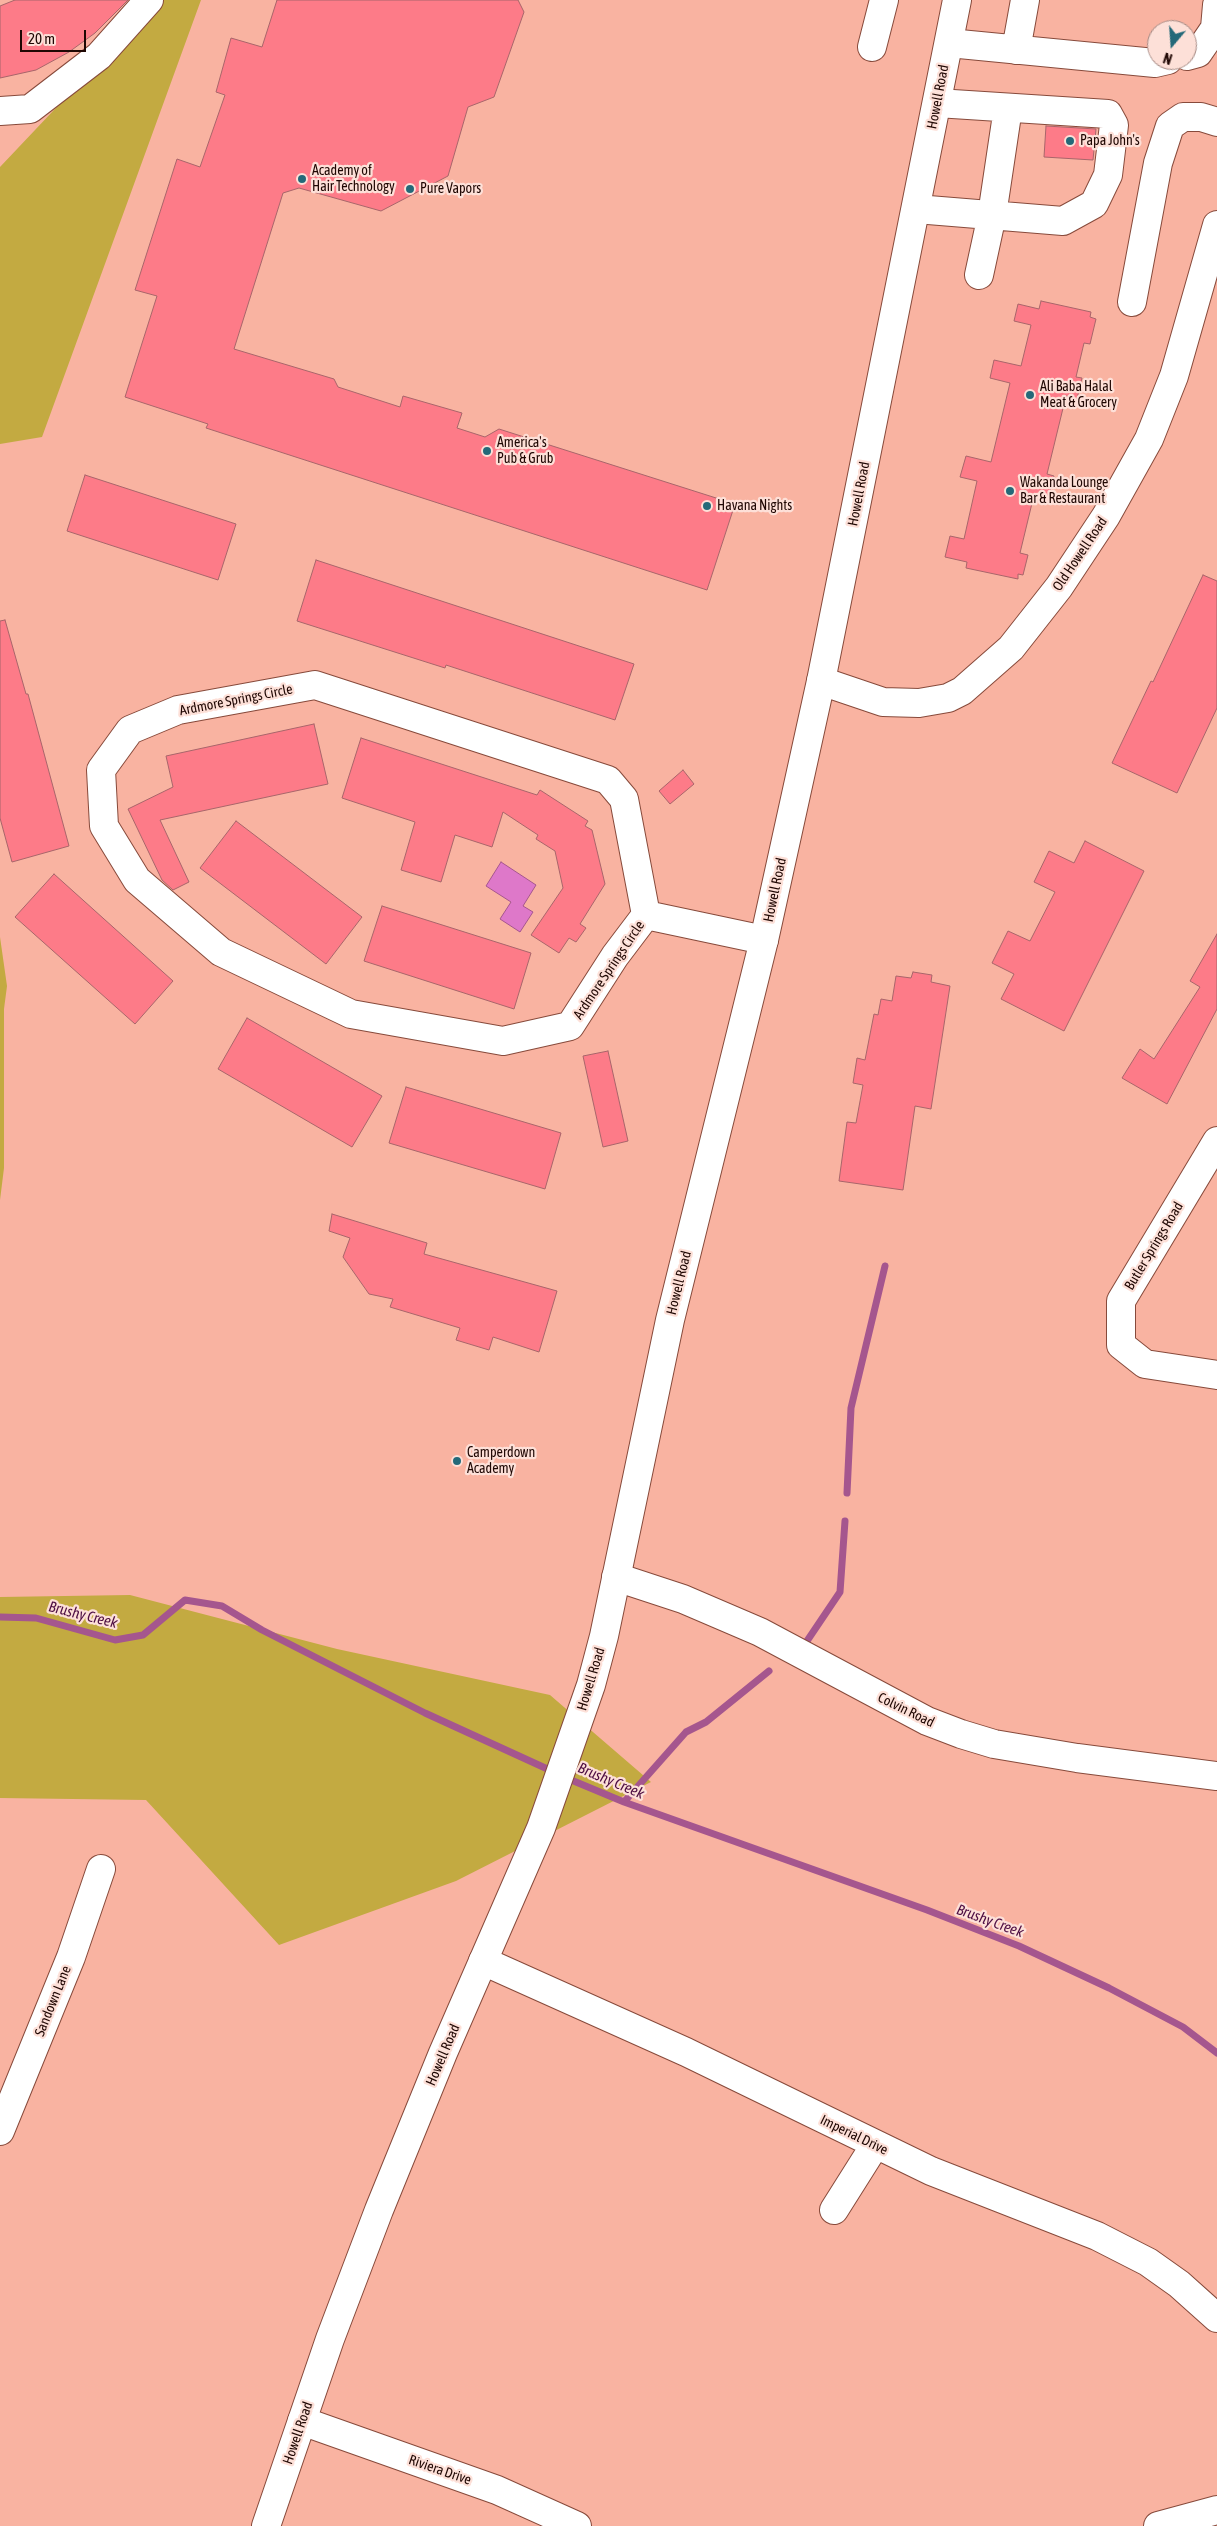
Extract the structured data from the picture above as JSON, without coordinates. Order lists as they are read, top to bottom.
{
  "streets": {
    "street": [
      "Howell Road",
      "Old Howell Road",
      "Ardmore Springs Circle",
      "Butler Springs Road",
      "Colvin Road",
      "Sandown Lane",
      "Imperial Drive",
      "Riviera Drive"
    ]
  },
  "crossings": [
    ["Howell Road", "Old Howell Road"],
    ["Howell Road", "Ardmore Springs Circle"],
    ["Howell Road", "Colvin Road"],
    ["Howell Road", "Imperial Drive"],
    ["Howell Road", "Riviera Drive"]
  ],
  "water": ["Brushy Creek"],
  "places": [
    "Papa John's",
    "Academy of Hair Technology",
    "Pure Vapors",
    "Ali Baba Halal Meat & Grocery",
    "America's Pub & Grub",
    "Wakanda Lounge Bar & Restaurant",
    "Havana Nights",
    "Camperdown Academy"
  ],
  "scale_bar": "20 m",
  "north": "bottom"
}
